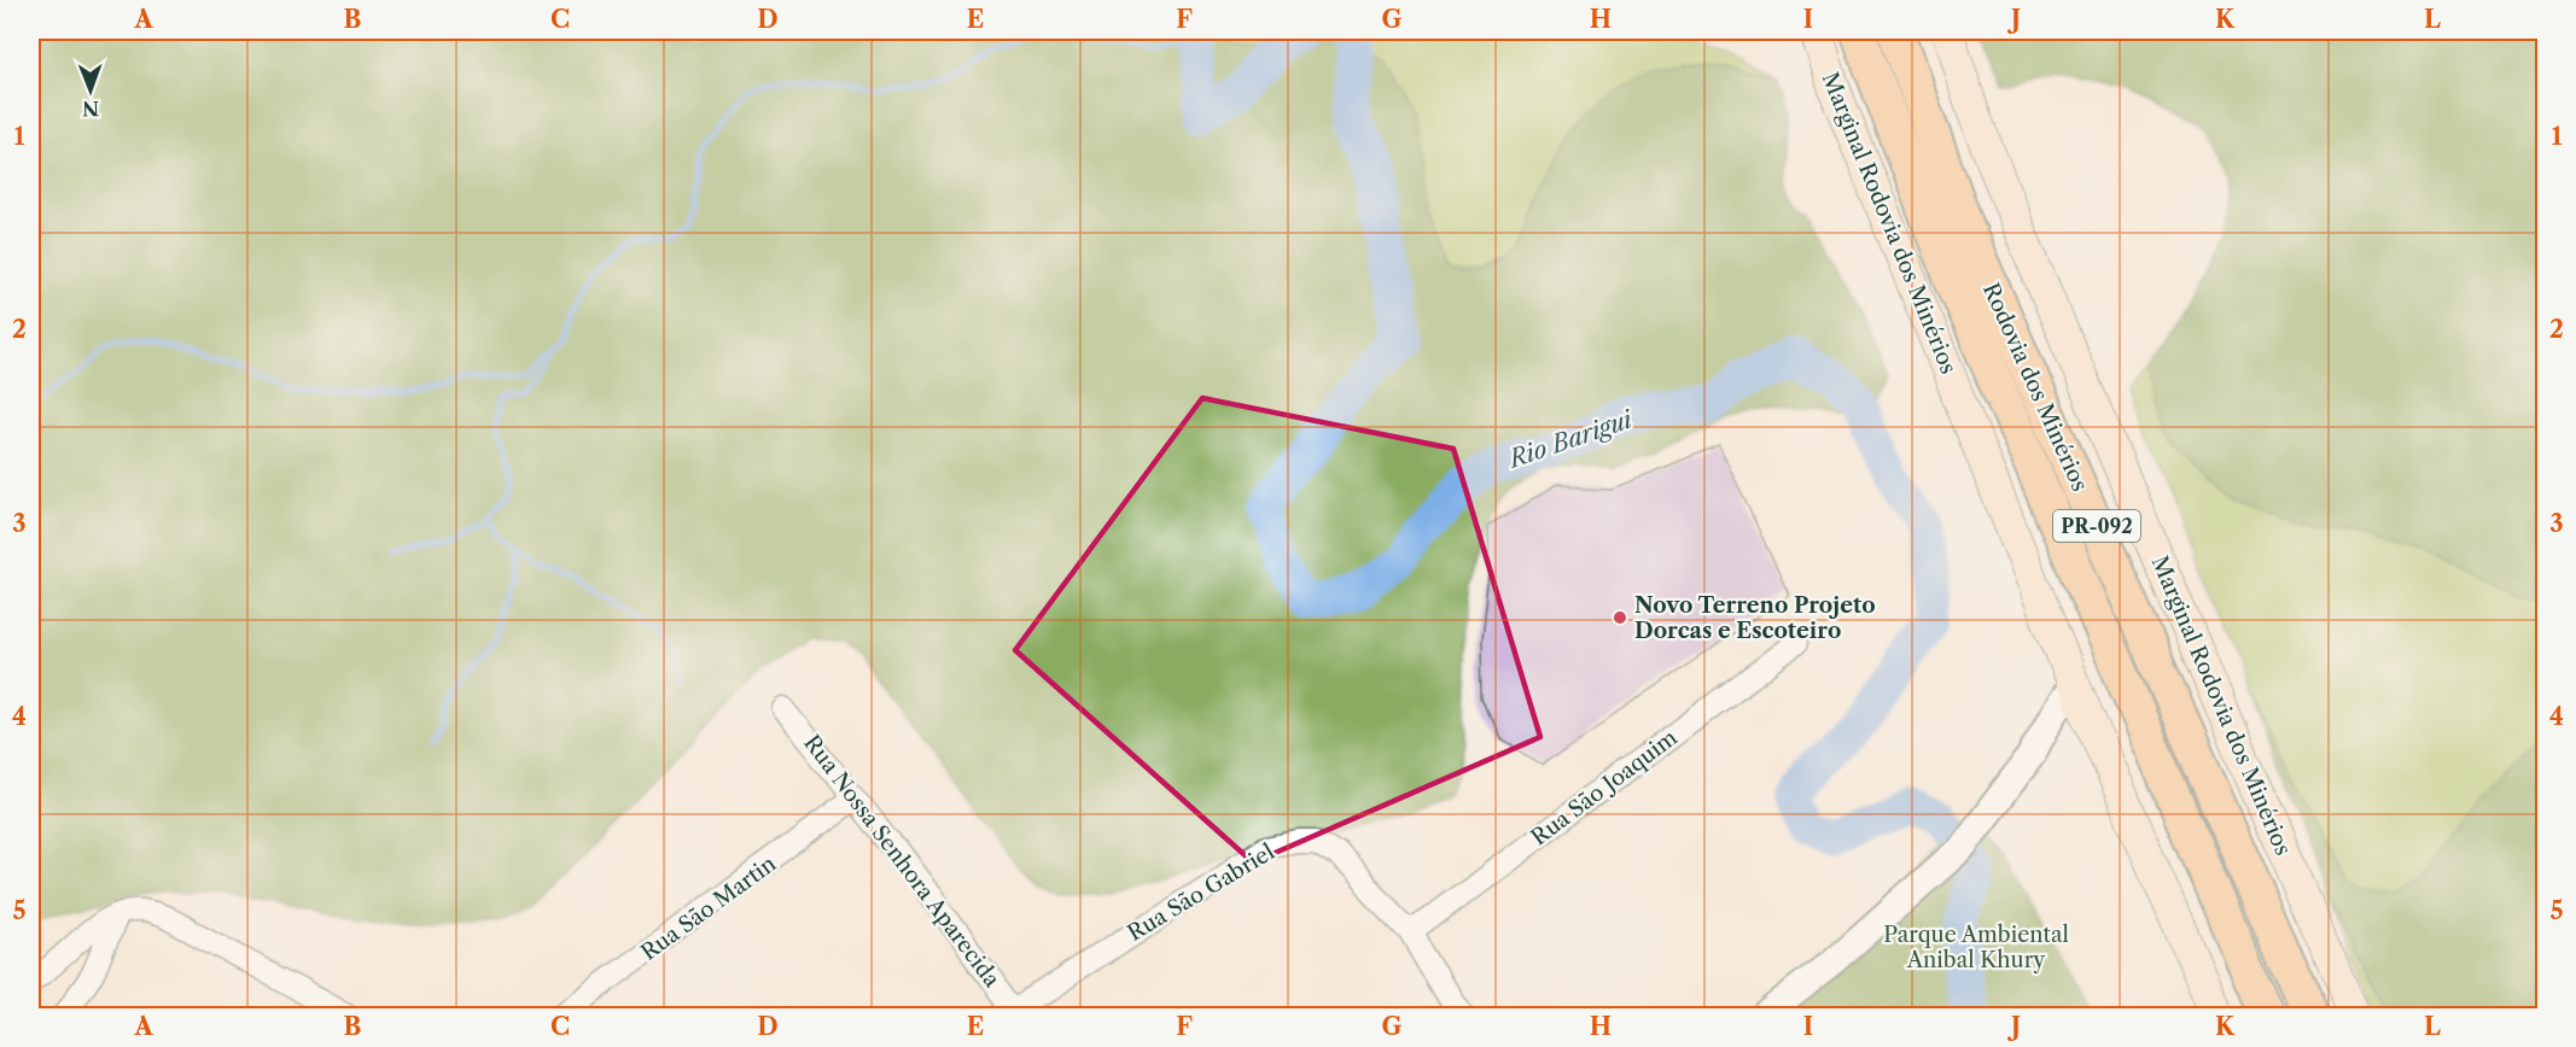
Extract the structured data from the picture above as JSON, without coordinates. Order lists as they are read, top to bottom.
{
  "streets": {
    "main road": ["Marginal Rodovia dos Minérios", "Rodovia dos Minérios", "PR-092"],
    "street": [
      "Rua São Joaquim",
      "Rua Nossa Senhora Aparecida",
      "Rua São Gabriel",
      "Rua São Martin"
    ]
  },
  "crossings": [
    ["Rua São Joaquim", "Rua São Gabriel"],
    ["Rua Nossa Senhora Aparecida", "Rua São Gabriel"],
    ["Rua Nossa Senhora Aparecida", "Rua São Martin"]
  ],
  "water": ["Rio Barigui"],
  "parks": ["Parque Ambiental Anibal Khury"],
  "places": ["Novo Terreno Projeto Dorcas e Escoteiro"],
  "north": "bottom",
  "grid": {
    "columns": [
      "A",
      "B",
      "C",
      "D",
      "E",
      "F",
      "G",
      "H",
      "I",
      "J",
      "K",
      "L"
    ],
    "rows": [
      "1",
      "2",
      "3",
      "4",
      "5"
    ]
  }
}
